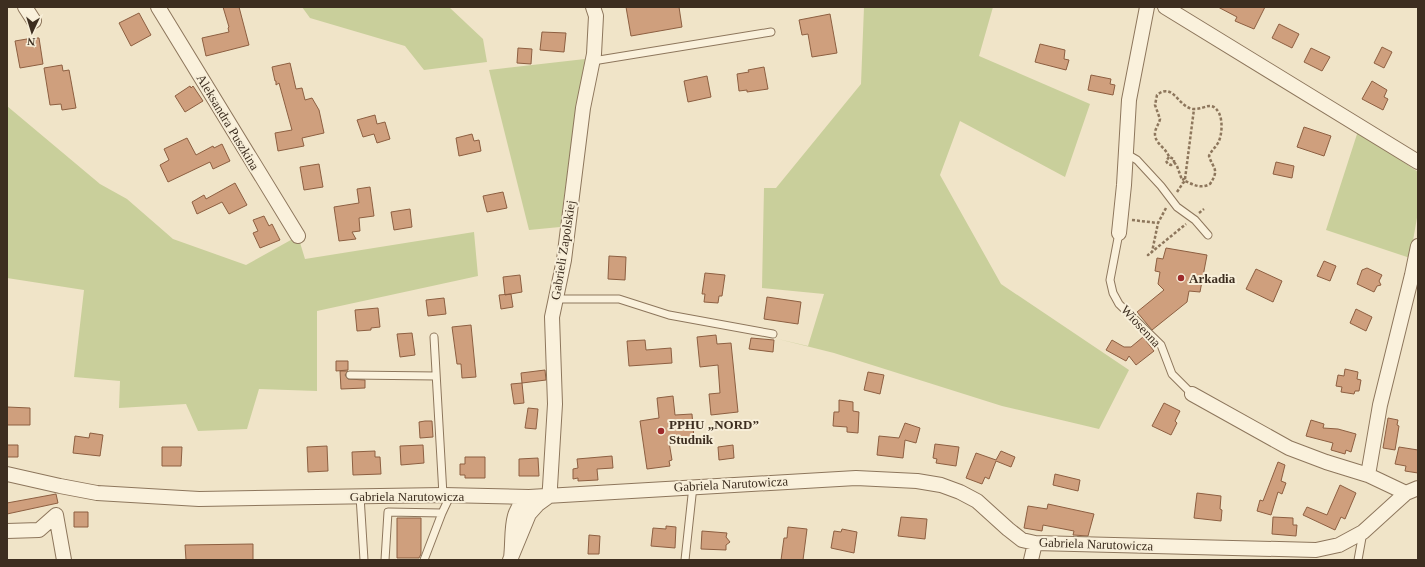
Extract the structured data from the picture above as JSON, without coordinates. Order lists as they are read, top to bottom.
{
  "streets": {
    "street": [
      "Aleksandra Puszkina",
      "Gabrieli Zapolskiej",
      "Wiosenna",
      "Gabriela Narutowicza"
    ]
  },
  "crossings": [
    ["Gabrieli Zapolskiej", "Gabriela Narutowicza"],
    ["Wiosenna", "Gabriela Narutowicza"]
  ],
  "places": ["Arkadia", "PPHU „NORD” Studnik"],
  "north": "bottom"
}
